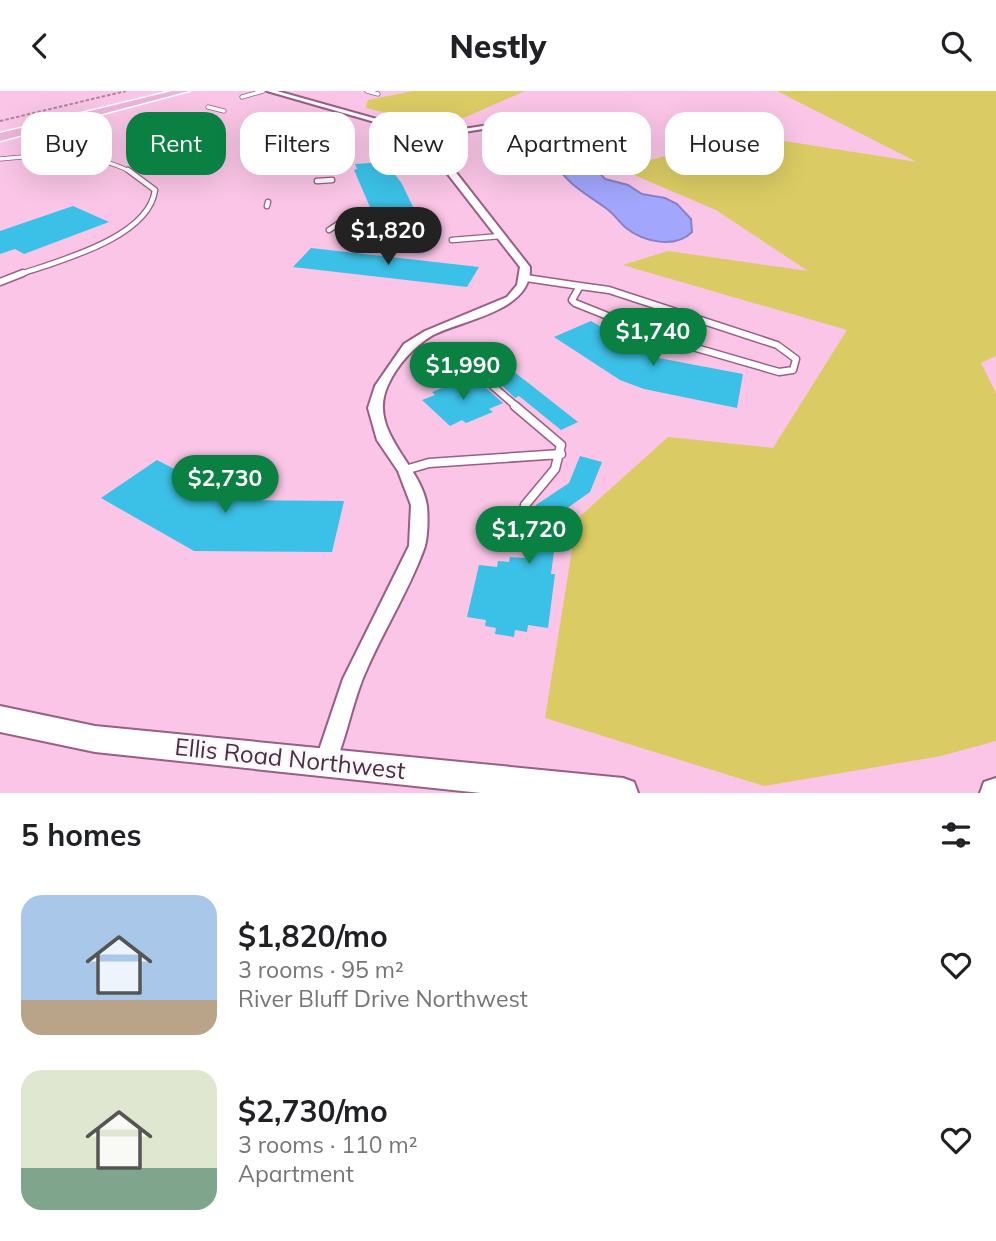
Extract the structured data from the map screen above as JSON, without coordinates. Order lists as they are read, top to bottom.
{
  "streets": {
    "street": ["Ellis Road Northwest"]
  },
  "page": {
    "header": "Nestly",
    "chip": [
      "Buy",
      "Rent",
      "Filters",
      "New",
      "Apartment",
      "House"
    ],
    "price": [
      "$1,820",
      "$1,740",
      "$1,990",
      "$2,730",
      "$1,720"
    ],
    "heading": "5 homes",
    "list": [
      {
        "name": "$1,820/mo",
        "note": "3 rooms · 95 m² · River Bluff Drive Northwest"
      },
      {
        "name": "$2,730/mo",
        "note": "3 rooms · 110 m² · Apartment"
      }
    ]
  }
}
